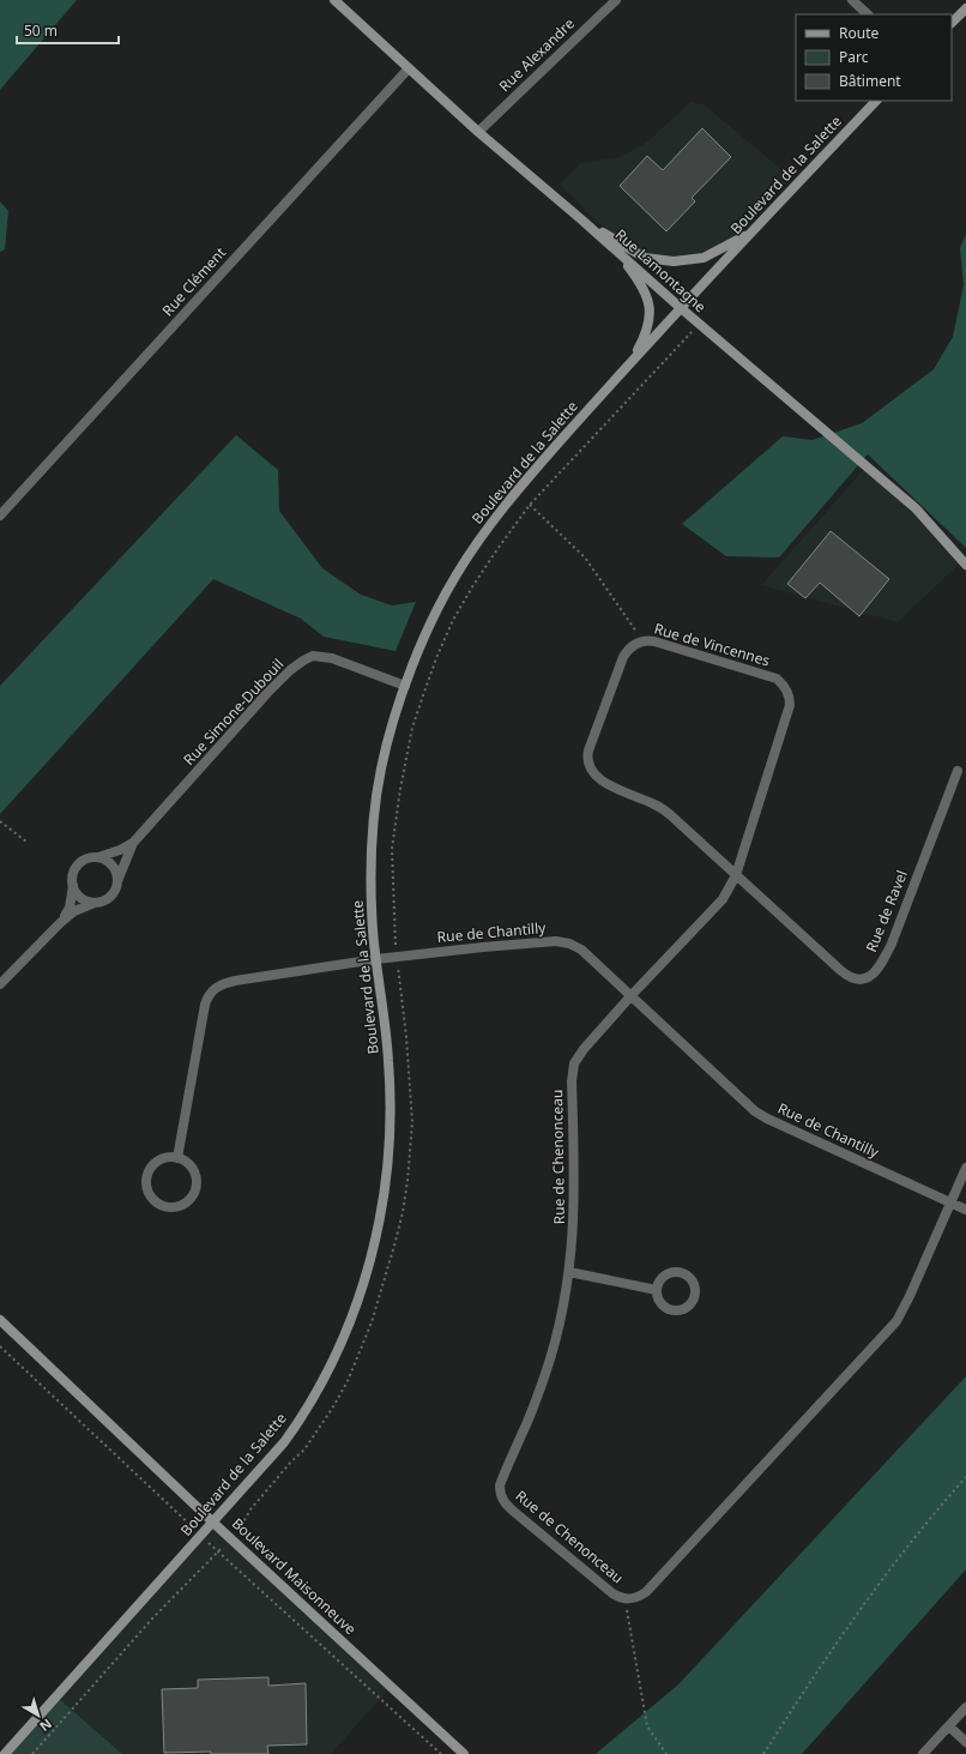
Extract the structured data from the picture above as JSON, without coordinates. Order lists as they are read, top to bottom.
{
  "streets": {
    "street": [
      "Rue Alexandre",
      "Boulevard de la Salette",
      "Rue Lamontagne",
      "Rue Clément",
      "Rue de Vincennes",
      "Rue Simone-Dubouil",
      "Rue de Ravel",
      "Rue de Chantilly",
      "Rue de Chenonceau",
      "Boulevard Maisonneuve"
    ]
  },
  "crossings": [
    ["Rue Alexandre", "Rue Lamontagne"],
    ["Boulevard de la Salette", "Rue Lamontagne"],
    ["Boulevard de la Salette", "Rue Simone-Dubouil"],
    ["Boulevard de la Salette", "Rue de Chantilly"],
    ["Boulevard de la Salette", "Boulevard Maisonneuve"],
    ["Rue Lamontagne", "Rue Clément"],
    ["Rue de Vincennes", "Rue de Ravel"],
    ["Rue de Vincennes", "Rue de Chantilly"],
    ["Rue de Vincennes", "Rue de Chenonceau"],
    ["Rue de Chantilly", "Rue de Chenonceau"]
  ],
  "legend": ["Route", "Parc", "Bâtiment"],
  "scale_bar": "50 m",
  "north": "bottom right"
}
